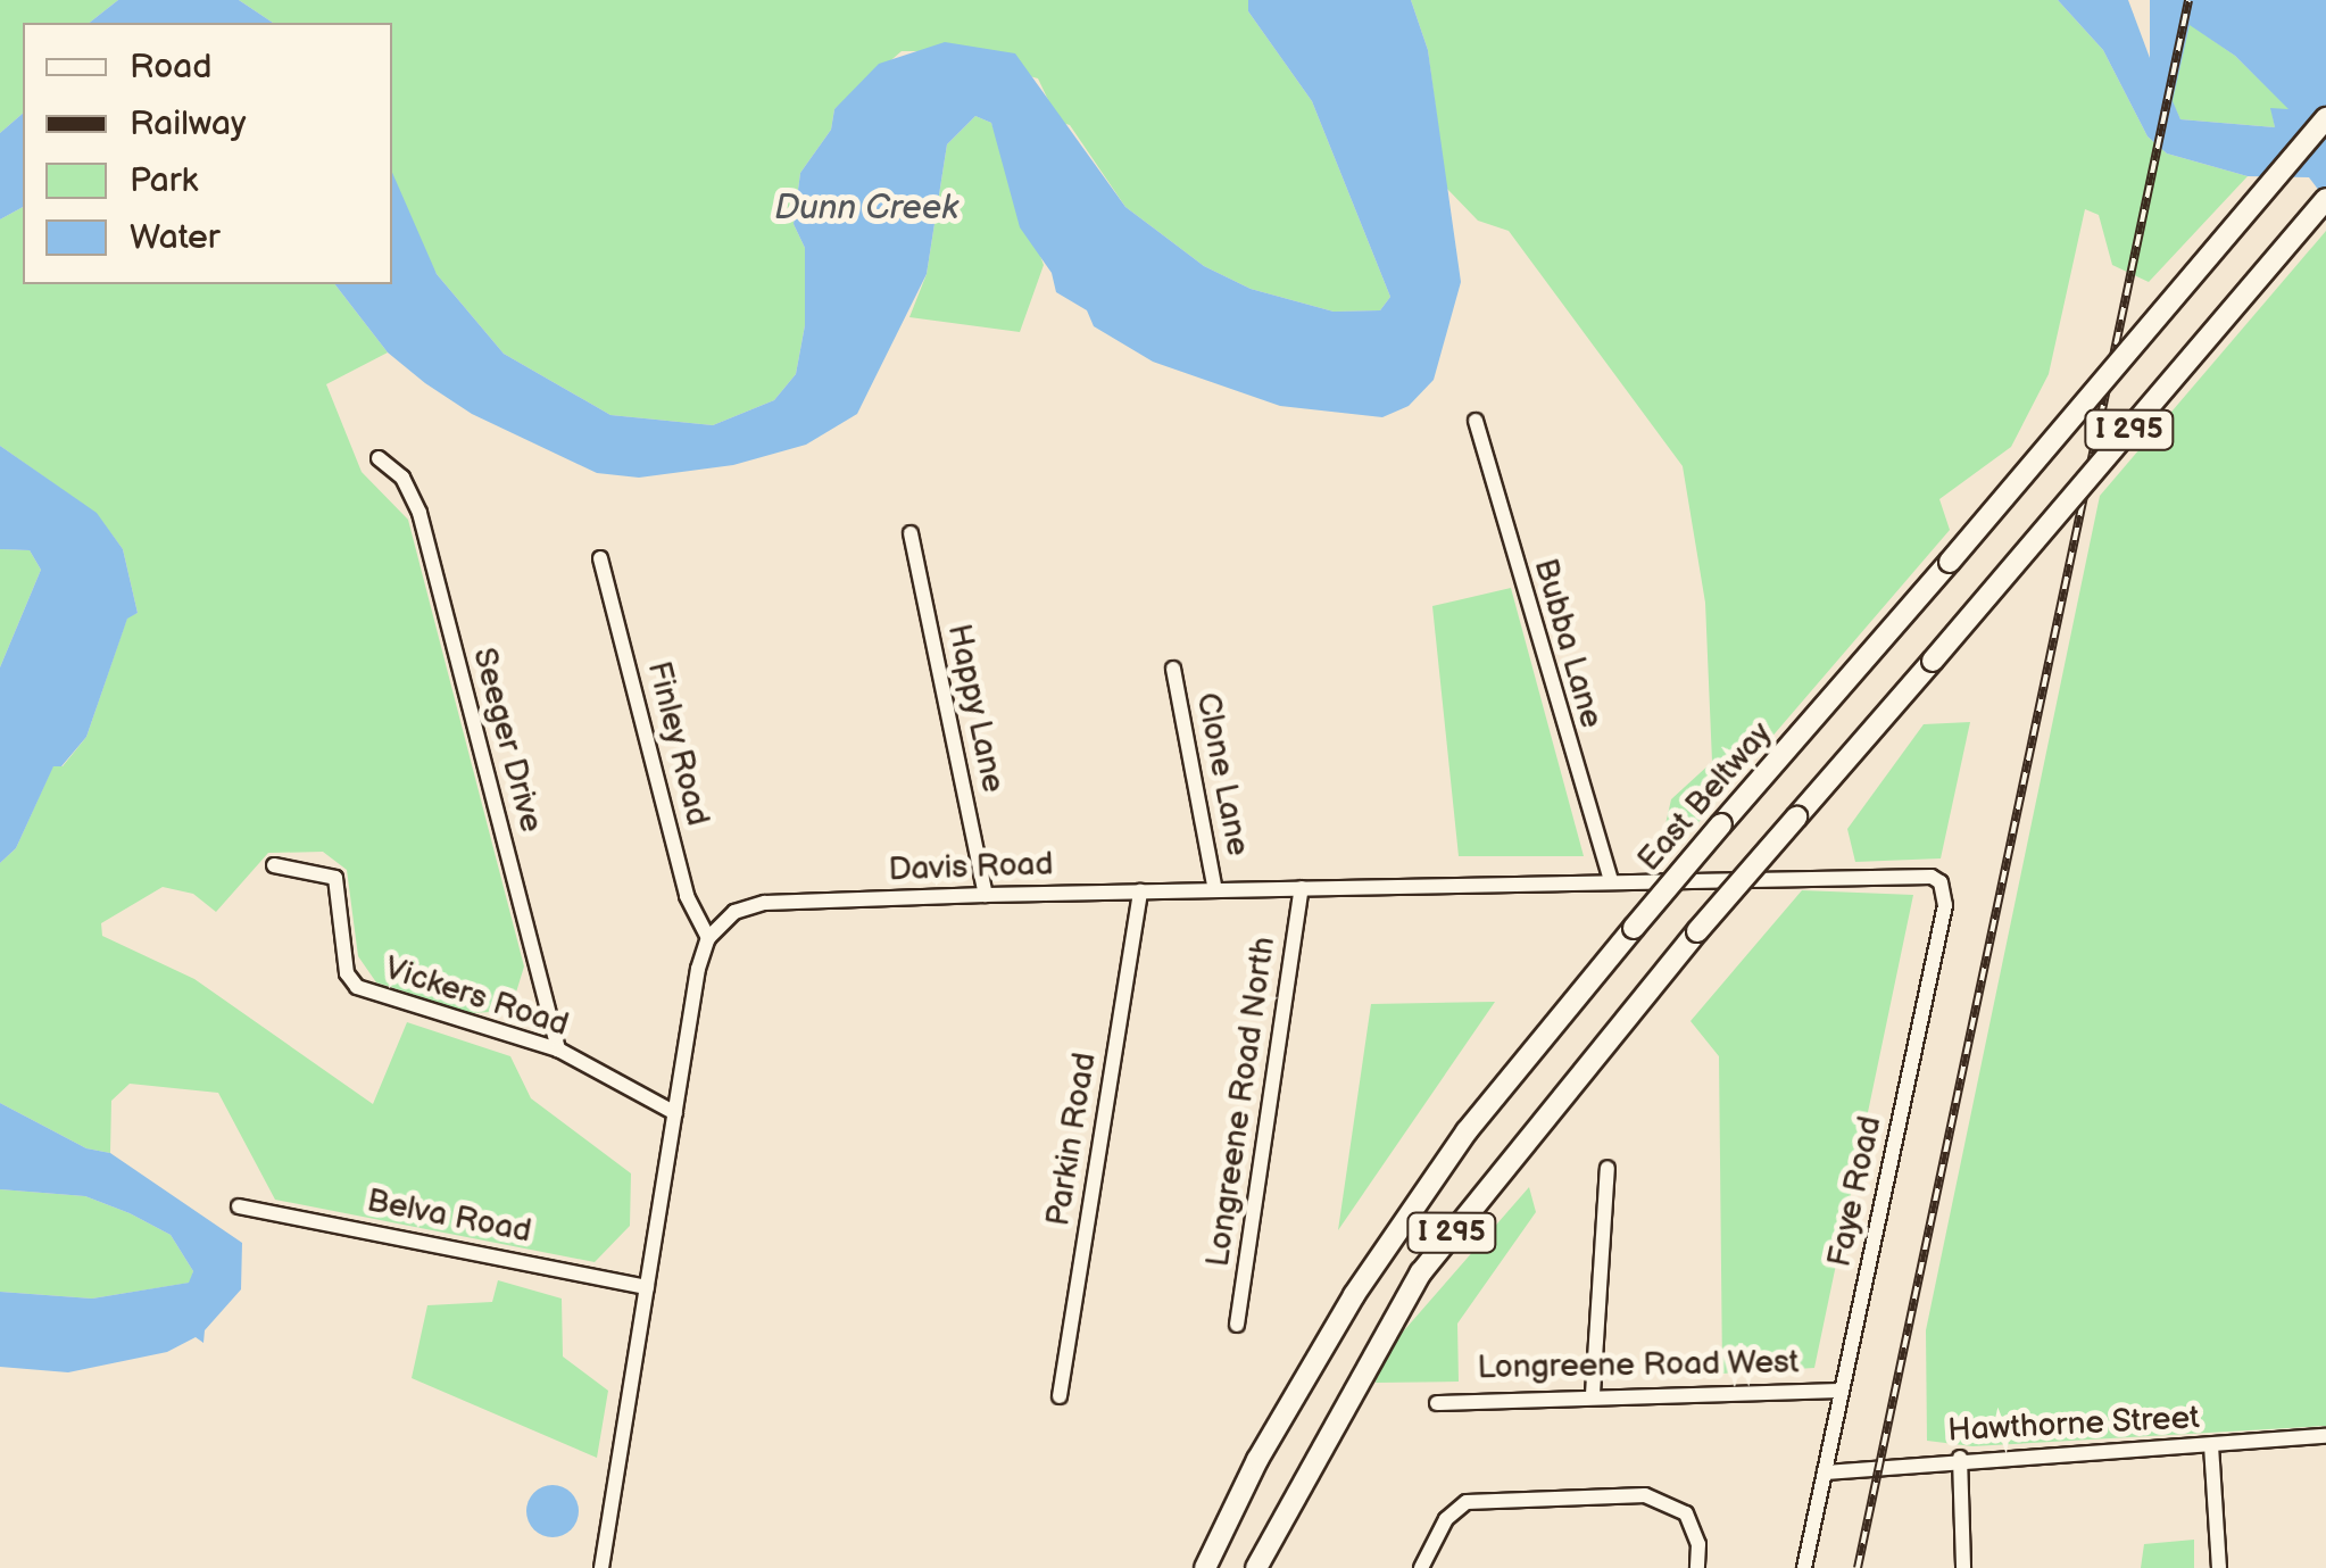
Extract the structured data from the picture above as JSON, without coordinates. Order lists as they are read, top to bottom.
{
  "streets": {
    "highway": ["I 295", "East Beltway"],
    "street": [
      "Bubba Lane",
      "Happy Lane",
      "Seeger Drive",
      "Finley Road",
      "Clone Lane",
      "Davis Road",
      "Vickers Road",
      "Longreene Road North",
      "Parkin Road",
      "Faye Road",
      "Belva Road",
      "Longreene Road West",
      "Hawthorne Street"
    ]
  },
  "crossings": [
    ["Bubba Lane", "Davis Road"],
    ["Happy Lane", "Davis Road"],
    ["Seeger Drive", "Vickers Road"],
    ["Finley Road", "Davis Road"],
    ["Clone Lane", "Davis Road"],
    ["Davis Road", "Longreene Road North"],
    ["Davis Road", "Parkin Road"],
    ["Davis Road", "Faye Road"],
    ["Faye Road", "Longreene Road West"],
    ["Faye Road", "Hawthorne Street"]
  ],
  "water": ["Dunn Creek"],
  "legend": [
    "Road",
    "Railway",
    "Park",
    "Water"
  ]
}
